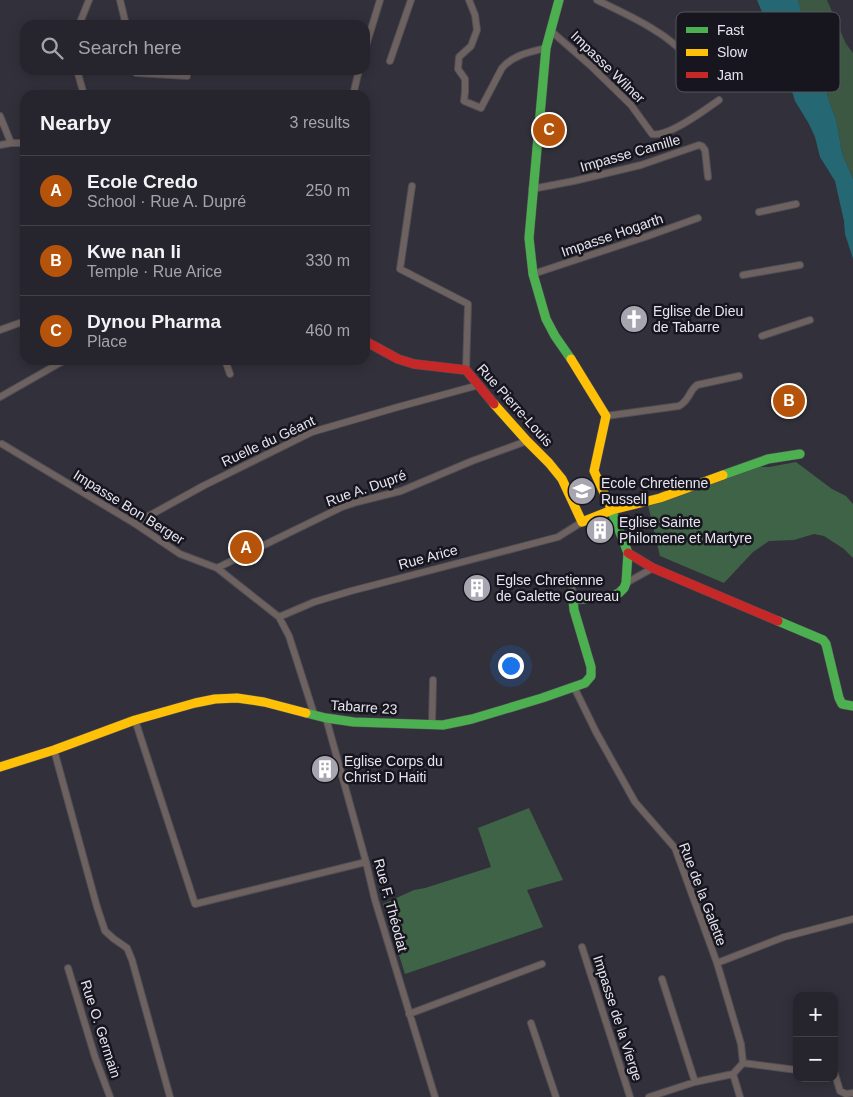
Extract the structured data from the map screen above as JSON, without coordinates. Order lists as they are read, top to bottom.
{
  "streets": {
    "street": [
      "Impasse Wilner",
      "Impasse Camille",
      "Impasse Hogarth",
      "Rue Pierre-Louis",
      "Ruelle du Géant",
      "Rue A. Dupré",
      "Impasse Bon Berger",
      "Rue Arice",
      "Tabarre 23",
      "Rue de la Galette",
      "Rue F. Théodat",
      "Impasse de la Vierge",
      "Rue O. Germain"
    ]
  },
  "crossings": [
    ["Rue Pierre-Louis", "Ruelle du Géant"],
    ["Rue Pierre-Louis", "Rue A. Dupré"],
    ["Rue Pierre-Louis", "Rue Arice"],
    ["Ruelle du Géant", "Impasse Bon Berger"],
    ["Rue A. Dupré", "Impasse Bon Berger"],
    ["Impasse Bon Berger", "Rue Arice"],
    ["Impasse Bon Berger", "Tabarre 23"],
    ["Tabarre 23", "Rue de la Galette"],
    ["Tabarre 23", "Rue F. Théodat"]
  ],
  "places": {
    "church": ["Eglise de Dieu de Tabarre"],
    "school or university": ["Ecole Chretienne Russell"],
    "building": ["Eglise Sainte Philomene et Martyre", "Eglse Chretienne de Galette Goureau", "Eglise Corps du Christ D Haiti"]
  },
  "legend": ["Fast", "Slow", "Jam"],
  "page": {
    "search": "Search here",
    "heading": ["Nearby", "3 results"],
    "pins": ["C", "B", "A"],
    "list": [
      {
        "mark": "A",
        "name": "Ecole Credo",
        "note": "School · Rue A. Dupré",
        "value": "250 m"
      },
      {
        "mark": "B",
        "name": "Kwe nan li",
        "note": "Temple · Rue Arice",
        "value": "330 m"
      },
      {
        "mark": "C",
        "name": "Dynou Pharma",
        "note": "Place",
        "value": "460 m"
      }
    ],
    "map_buttons": ["+", "−"]
  }
}
